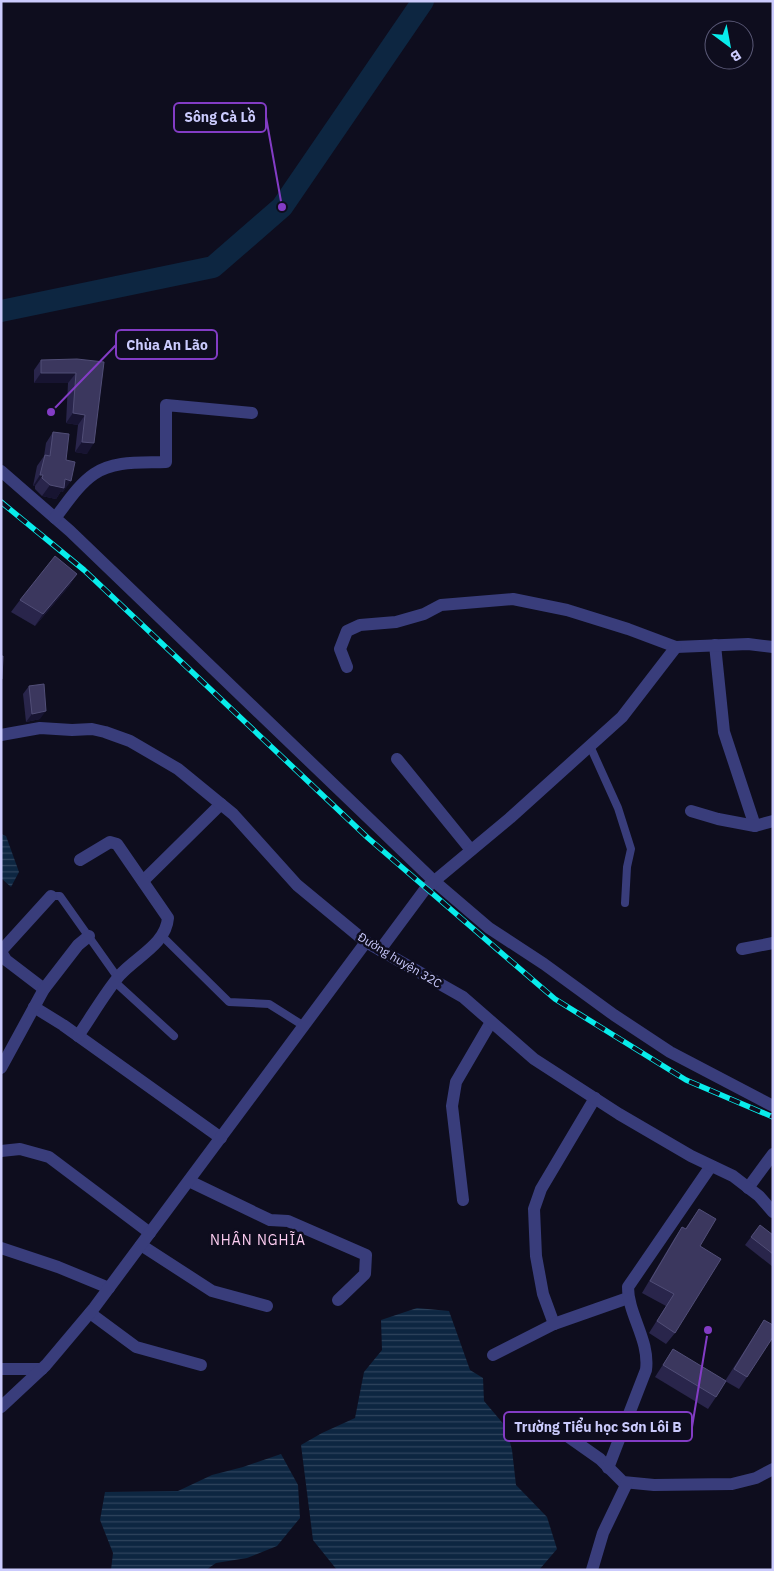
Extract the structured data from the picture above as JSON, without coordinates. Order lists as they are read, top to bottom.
{
  "streets": {
    "street": ["Đường huyện 32C"]
  },
  "districts": ["NHÂN NGHĨA"],
  "places": ["Sông Cà Lồ", "Chùa An Lão", "Trường Tiểu học Sơn Lôi B"],
  "north": "bottom right"
}
